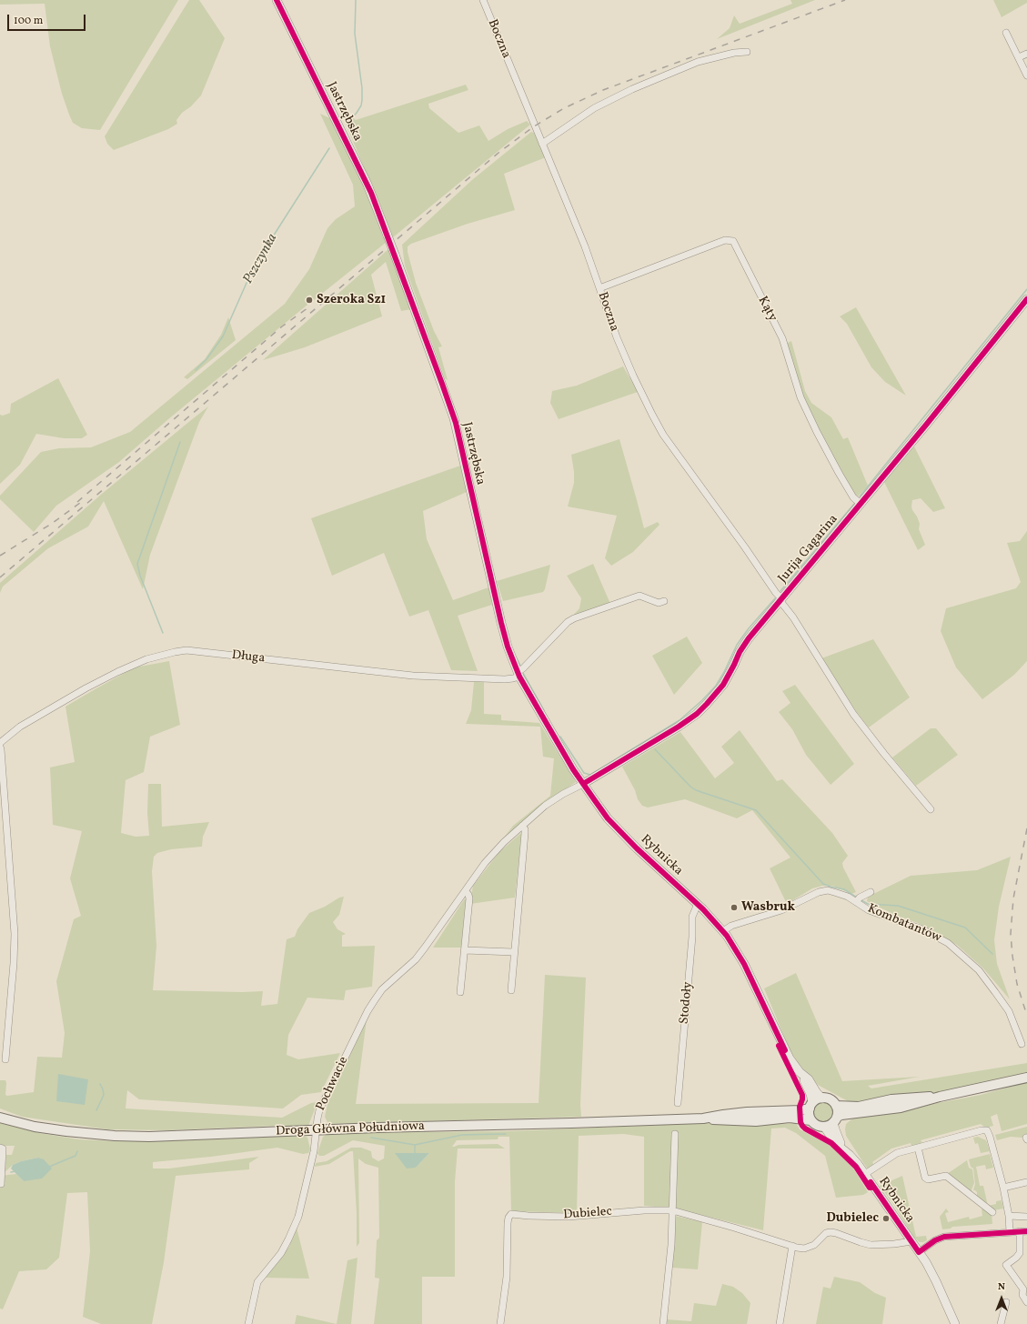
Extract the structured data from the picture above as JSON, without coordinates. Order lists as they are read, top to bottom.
{
  "streets": {
    "main road": ["Droga Główna Południowa"],
    "street": [
      "Boczna",
      "Jastrzębska",
      "Kąty",
      "Jurija Gagarina",
      "Długa",
      "Rybnicka",
      "Kombatantów",
      "Stodoły",
      "Pochwacie",
      "Dubielec"
    ]
  },
  "crossings": [
    ["Boczna", "Kąty"],
    ["Boczna", "Jurija Gagarina"],
    ["Jastrzębska", "Długa"],
    ["Jastrzębska", "Rybnicka"],
    ["Kąty", "Jurija Gagarina"],
    ["Jurija Gagarina", "Rybnicka"],
    ["Jurija Gagarina", "Pochwacie"],
    ["Długa", "Rybnicka"],
    ["Rybnicka", "Kombatantów"],
    ["Rybnicka", "Stodoły"],
    ["Rybnicka", "Pochwacie"],
    ["Rybnicka", "Droga Główna Południowa"],
    ["Rybnicka", "Dubielec"],
    ["Pochwacie", "Droga Główna Południowa"]
  ],
  "water": ["Pszczynka"],
  "places": ["Szeroka Sz1", "Wasbruk", "Dubielec"],
  "scale_bar": "100 m",
  "north": "top"
}
